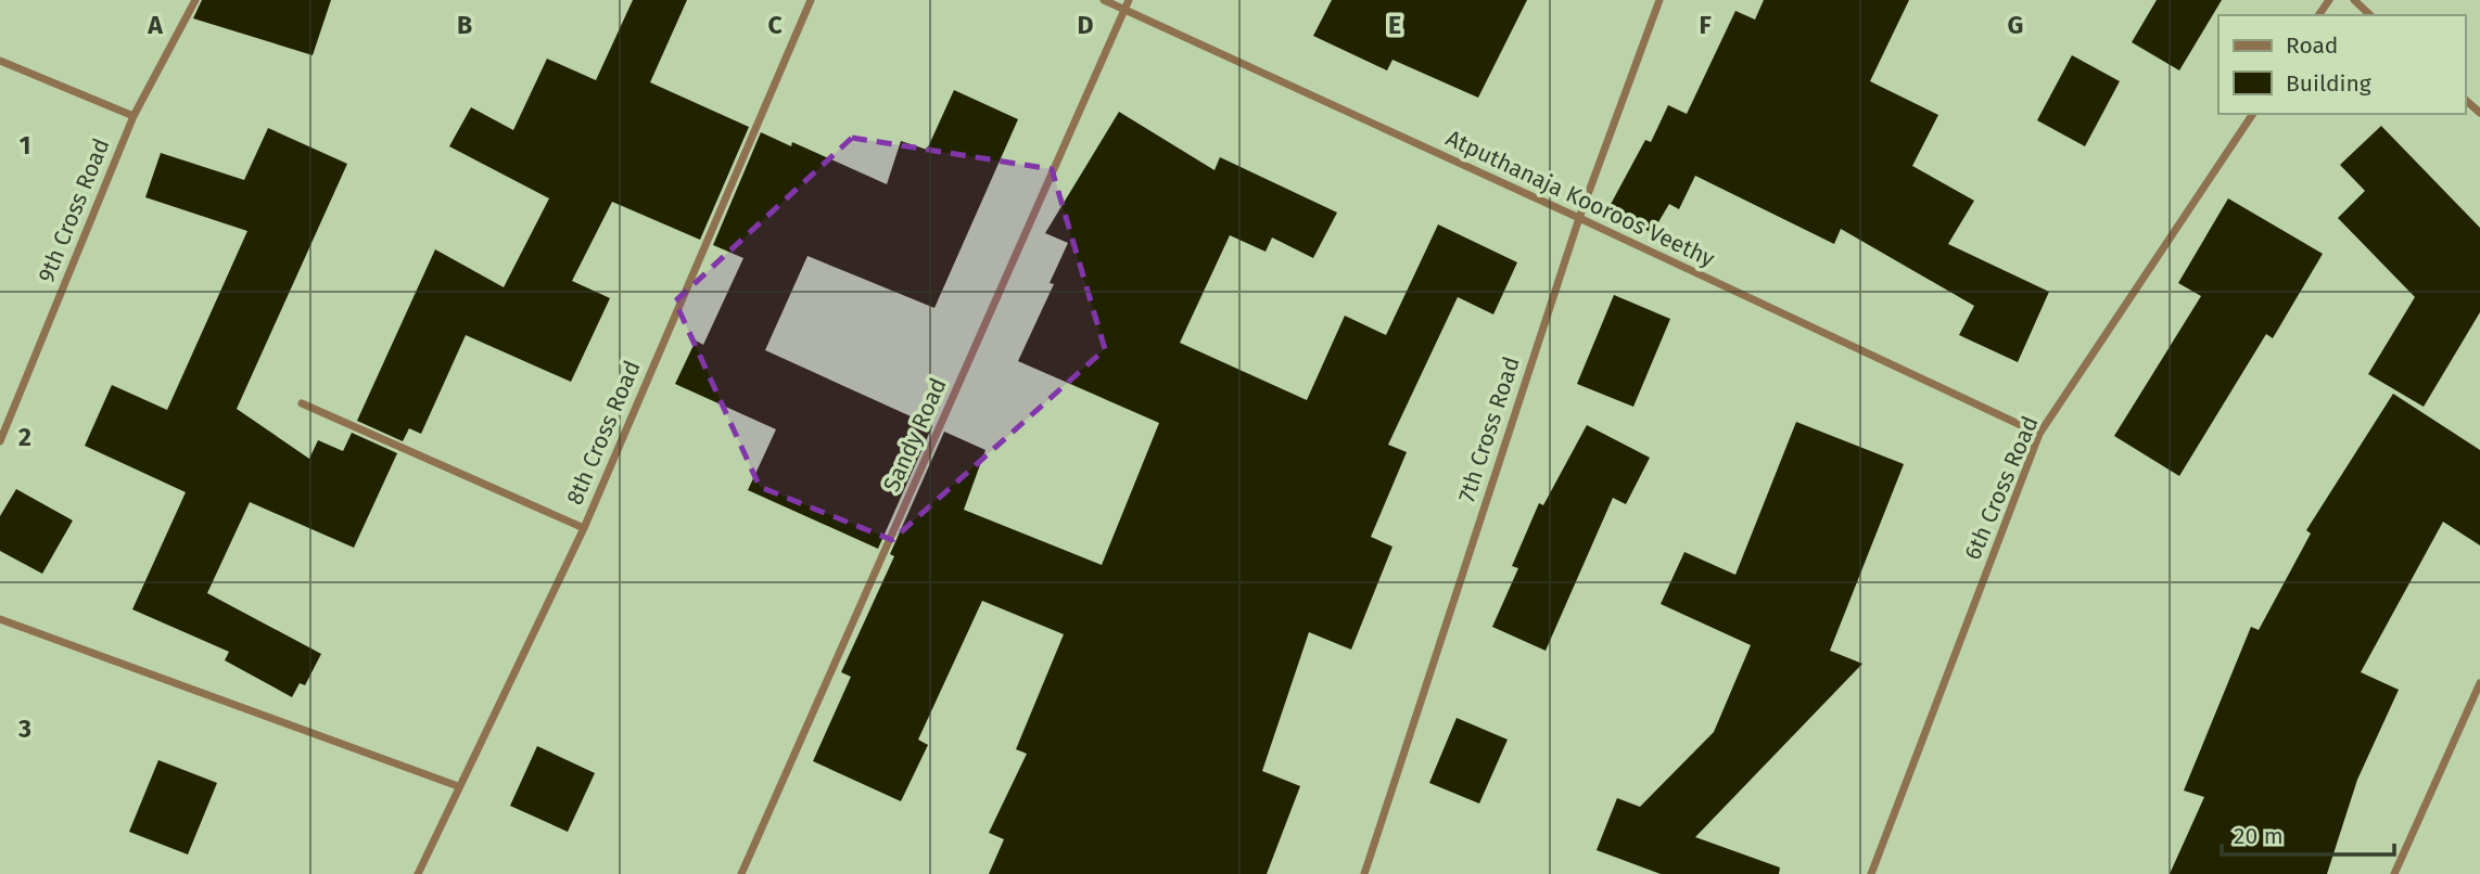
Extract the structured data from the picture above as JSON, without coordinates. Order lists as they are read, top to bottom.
{
  "streets": {
    "street": [
      "Atputhanaja Kooroos Veethy",
      "9th Cross Road",
      "7th Cross Road",
      "8th Cross Road",
      "Sandy Road",
      "6th Cross Road"
    ]
  },
  "crossings": [
    ["Atputhanaja Kooroos Veethy", "7th Cross Road"],
    ["Atputhanaja Kooroos Veethy", "Sandy Road"],
    ["Atputhanaja Kooroos Veethy", "6th Cross Road"]
  ],
  "legend": ["Road", "Building"],
  "scale_bar": "20 m",
  "grid": {
    "columns": [
      "A",
      "B",
      "C",
      "D",
      "E",
      "F",
      "G"
    ],
    "rows": ["1", "2", "3"]
  }
}
